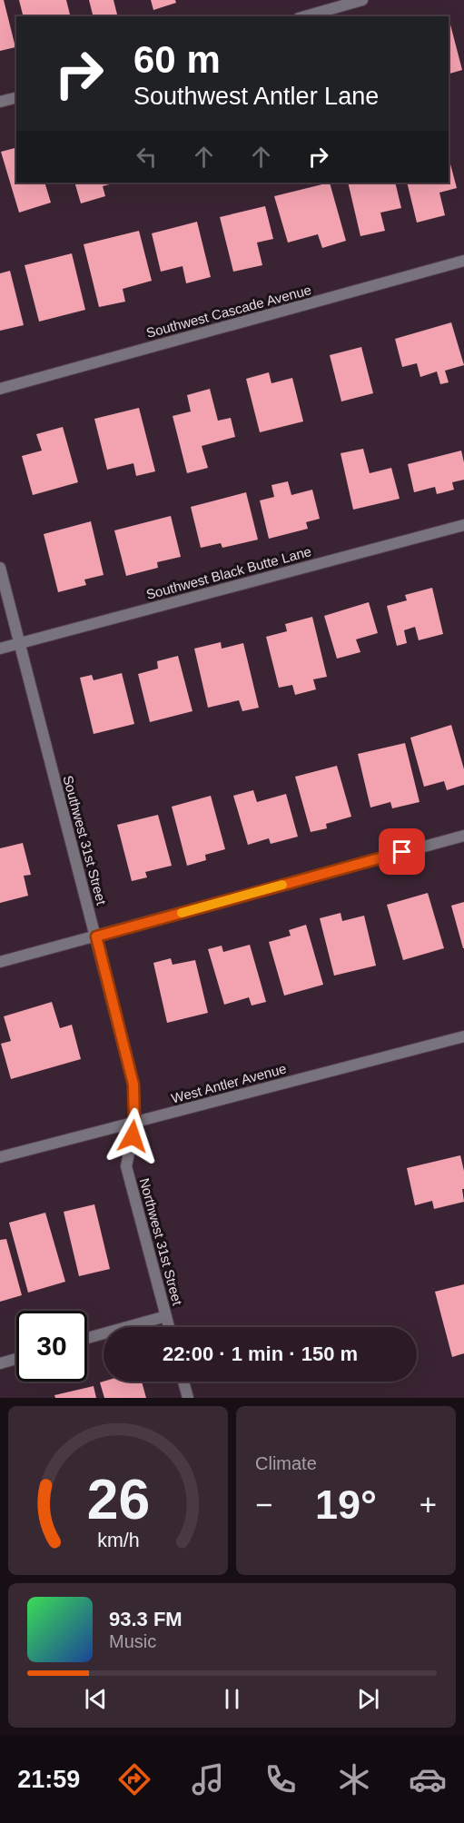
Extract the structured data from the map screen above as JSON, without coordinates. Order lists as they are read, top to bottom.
{
  "streets": {
    "street": [
      "Southwest Cascade Avenue",
      "Southwest Black Butte Lane",
      "Southwest 31st Street",
      "West Antler Avenue",
      "Northwest 31st Street"
    ]
  },
  "crossings": [
    ["Southwest Black Butte Lane", "Southwest 31st Street"],
    ["Southwest 31st Street", "West Antler Avenue"],
    ["Southwest 31st Street", "Northwest 31st Street"],
    ["West Antler Avenue", "Northwest 31st Street"]
  ],
  "page": {
    "turn": ["60 m", "Southwest Antler Lane"],
    "limit": "30",
    "trip": "22:00 · 1 min · 150 m",
    "tile": "Climate",
    "heat": ["−", "19°", "+"],
    "song": ["93.3 FM", "Music"],
    "tabs": "21:59",
    "gauge": ["26", "km/h"]
  }
}
